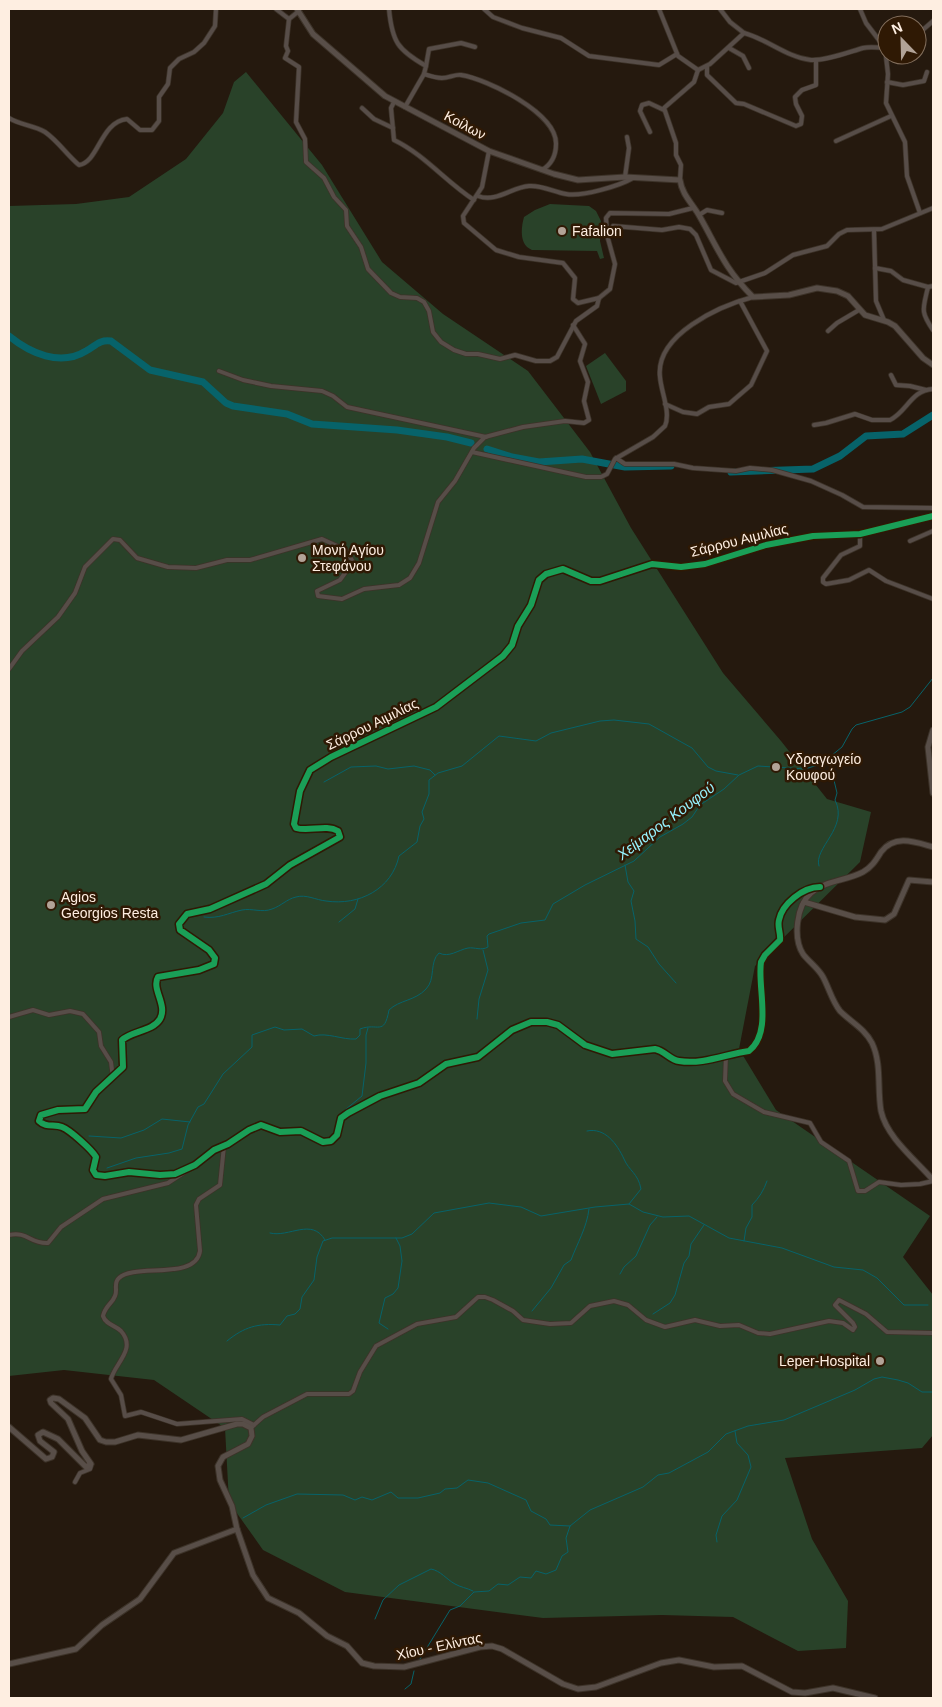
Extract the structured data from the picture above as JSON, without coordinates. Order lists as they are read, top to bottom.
{
  "streets": {
    "main road": ["Κοίλων", "Χίου - Ελίντας"],
    "street": ["Σάρρου Αιμιλίας"]
  },
  "water": ["Χείμαρος Κουφού"],
  "places": [
    "Fafalion",
    "Μονή Αγίου Στεφάνου",
    "Υδραγωγείο Κουφού",
    "Agios Georgios Resta",
    "Leper-Hospital"
  ],
  "north": "top left"
}
